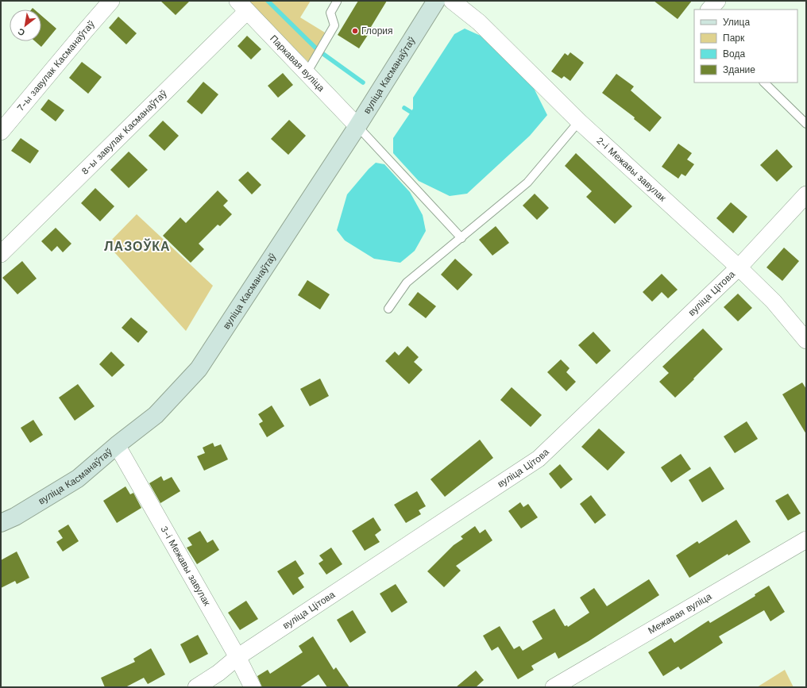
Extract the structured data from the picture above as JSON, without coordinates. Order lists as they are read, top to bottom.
{
  "streets": {
    "main road": ["вуліца Касманаўтаў"],
    "street": [
      "Паркавая вуліца",
      "7-ы завулак Касманаўтаў",
      "8-ы завулак Касманаўтаў",
      "2-і Межавы завулак",
      "вуліца Цітова",
      "3-і Межавы завулак",
      "Межавая вуліца"
    ]
  },
  "crossings": [
    ["Паркавая вуліца", "вуліца Касманаўтаў"],
    ["Паркавая вуліца", "8-ы завулак Касманаўтаў"],
    ["вуліца Касманаўтаў", "3-і Межавы завулак"],
    ["2-і Межавы завулак", "вуліца Цітова"],
    ["вуліца Цітова", "3-і Межавы завулак"]
  ],
  "districts": ["ЛАЗОЎКА"],
  "places": ["Глория"],
  "legend": [
    "Улица",
    "Парк",
    "Вода",
    "Здание"
  ],
  "north": "bottom left"
}
